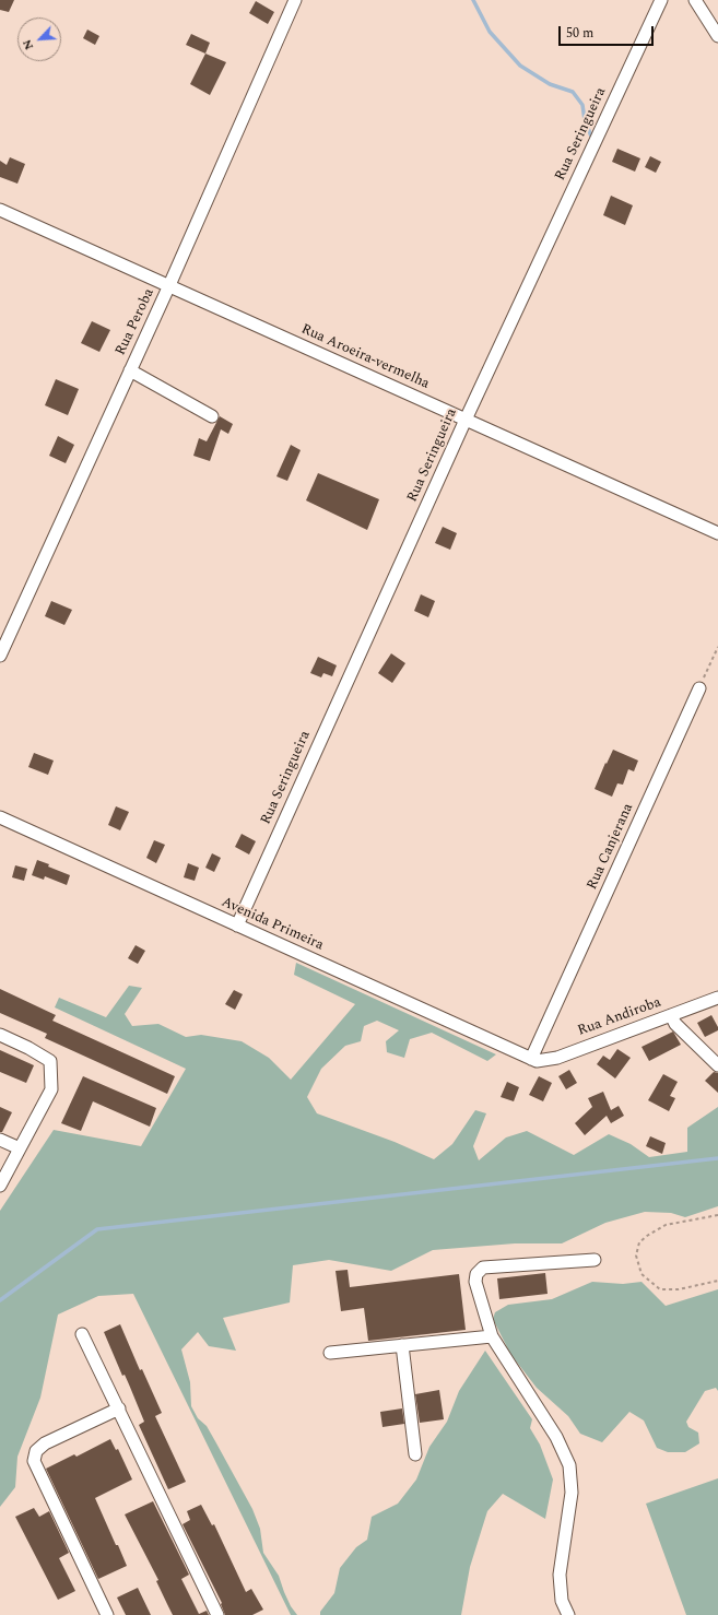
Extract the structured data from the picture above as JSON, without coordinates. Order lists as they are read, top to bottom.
{
  "streets": {
    "street": [
      "Rua Seringueira",
      "Rua Peroba",
      "Rua Aroeira-vermelha",
      "Rua Canjerana",
      "Avenida Primeira",
      "Rua Andiroba"
    ]
  },
  "crossings": [
    ["Rua Seringueira", "Rua Aroeira-vermelha"],
    ["Rua Seringueira", "Avenida Primeira"],
    ["Rua Peroba", "Rua Aroeira-vermelha"],
    ["Rua Canjerana", "Avenida Primeira"],
    ["Rua Canjerana", "Rua Andiroba"],
    ["Avenida Primeira", "Rua Andiroba"]
  ],
  "scale_bar": "50 m",
  "north": "bottom left"
}
